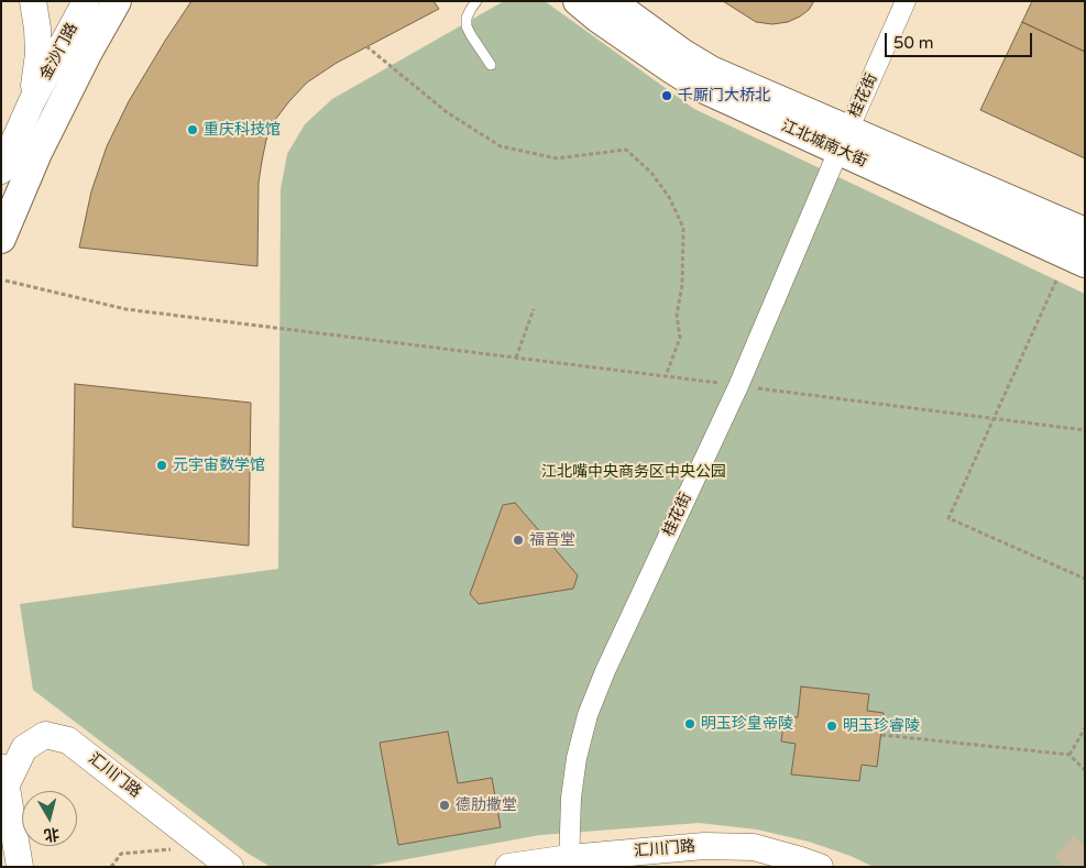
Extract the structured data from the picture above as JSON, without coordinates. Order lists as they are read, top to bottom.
{
  "streets": {
    "main road": ["江北城南大街"],
    "street": ["金沙门路", "桂花街", "汇川门路"]
  },
  "crossings": [
    ["桂花街", "江北城南大街"],
    ["桂花街", "汇川门路"]
  ],
  "parks": ["江北嘴中央商务区中央公园"],
  "places": [
    "千厮门大桥北",
    "重庆科技馆",
    "元宇宙数学馆",
    "福音堂",
    "明玉珍皇帝陵",
    "明玉珍睿陵",
    "德肋撒堂"
  ],
  "scale_bar": "50 m",
  "north": "bottom"
}
